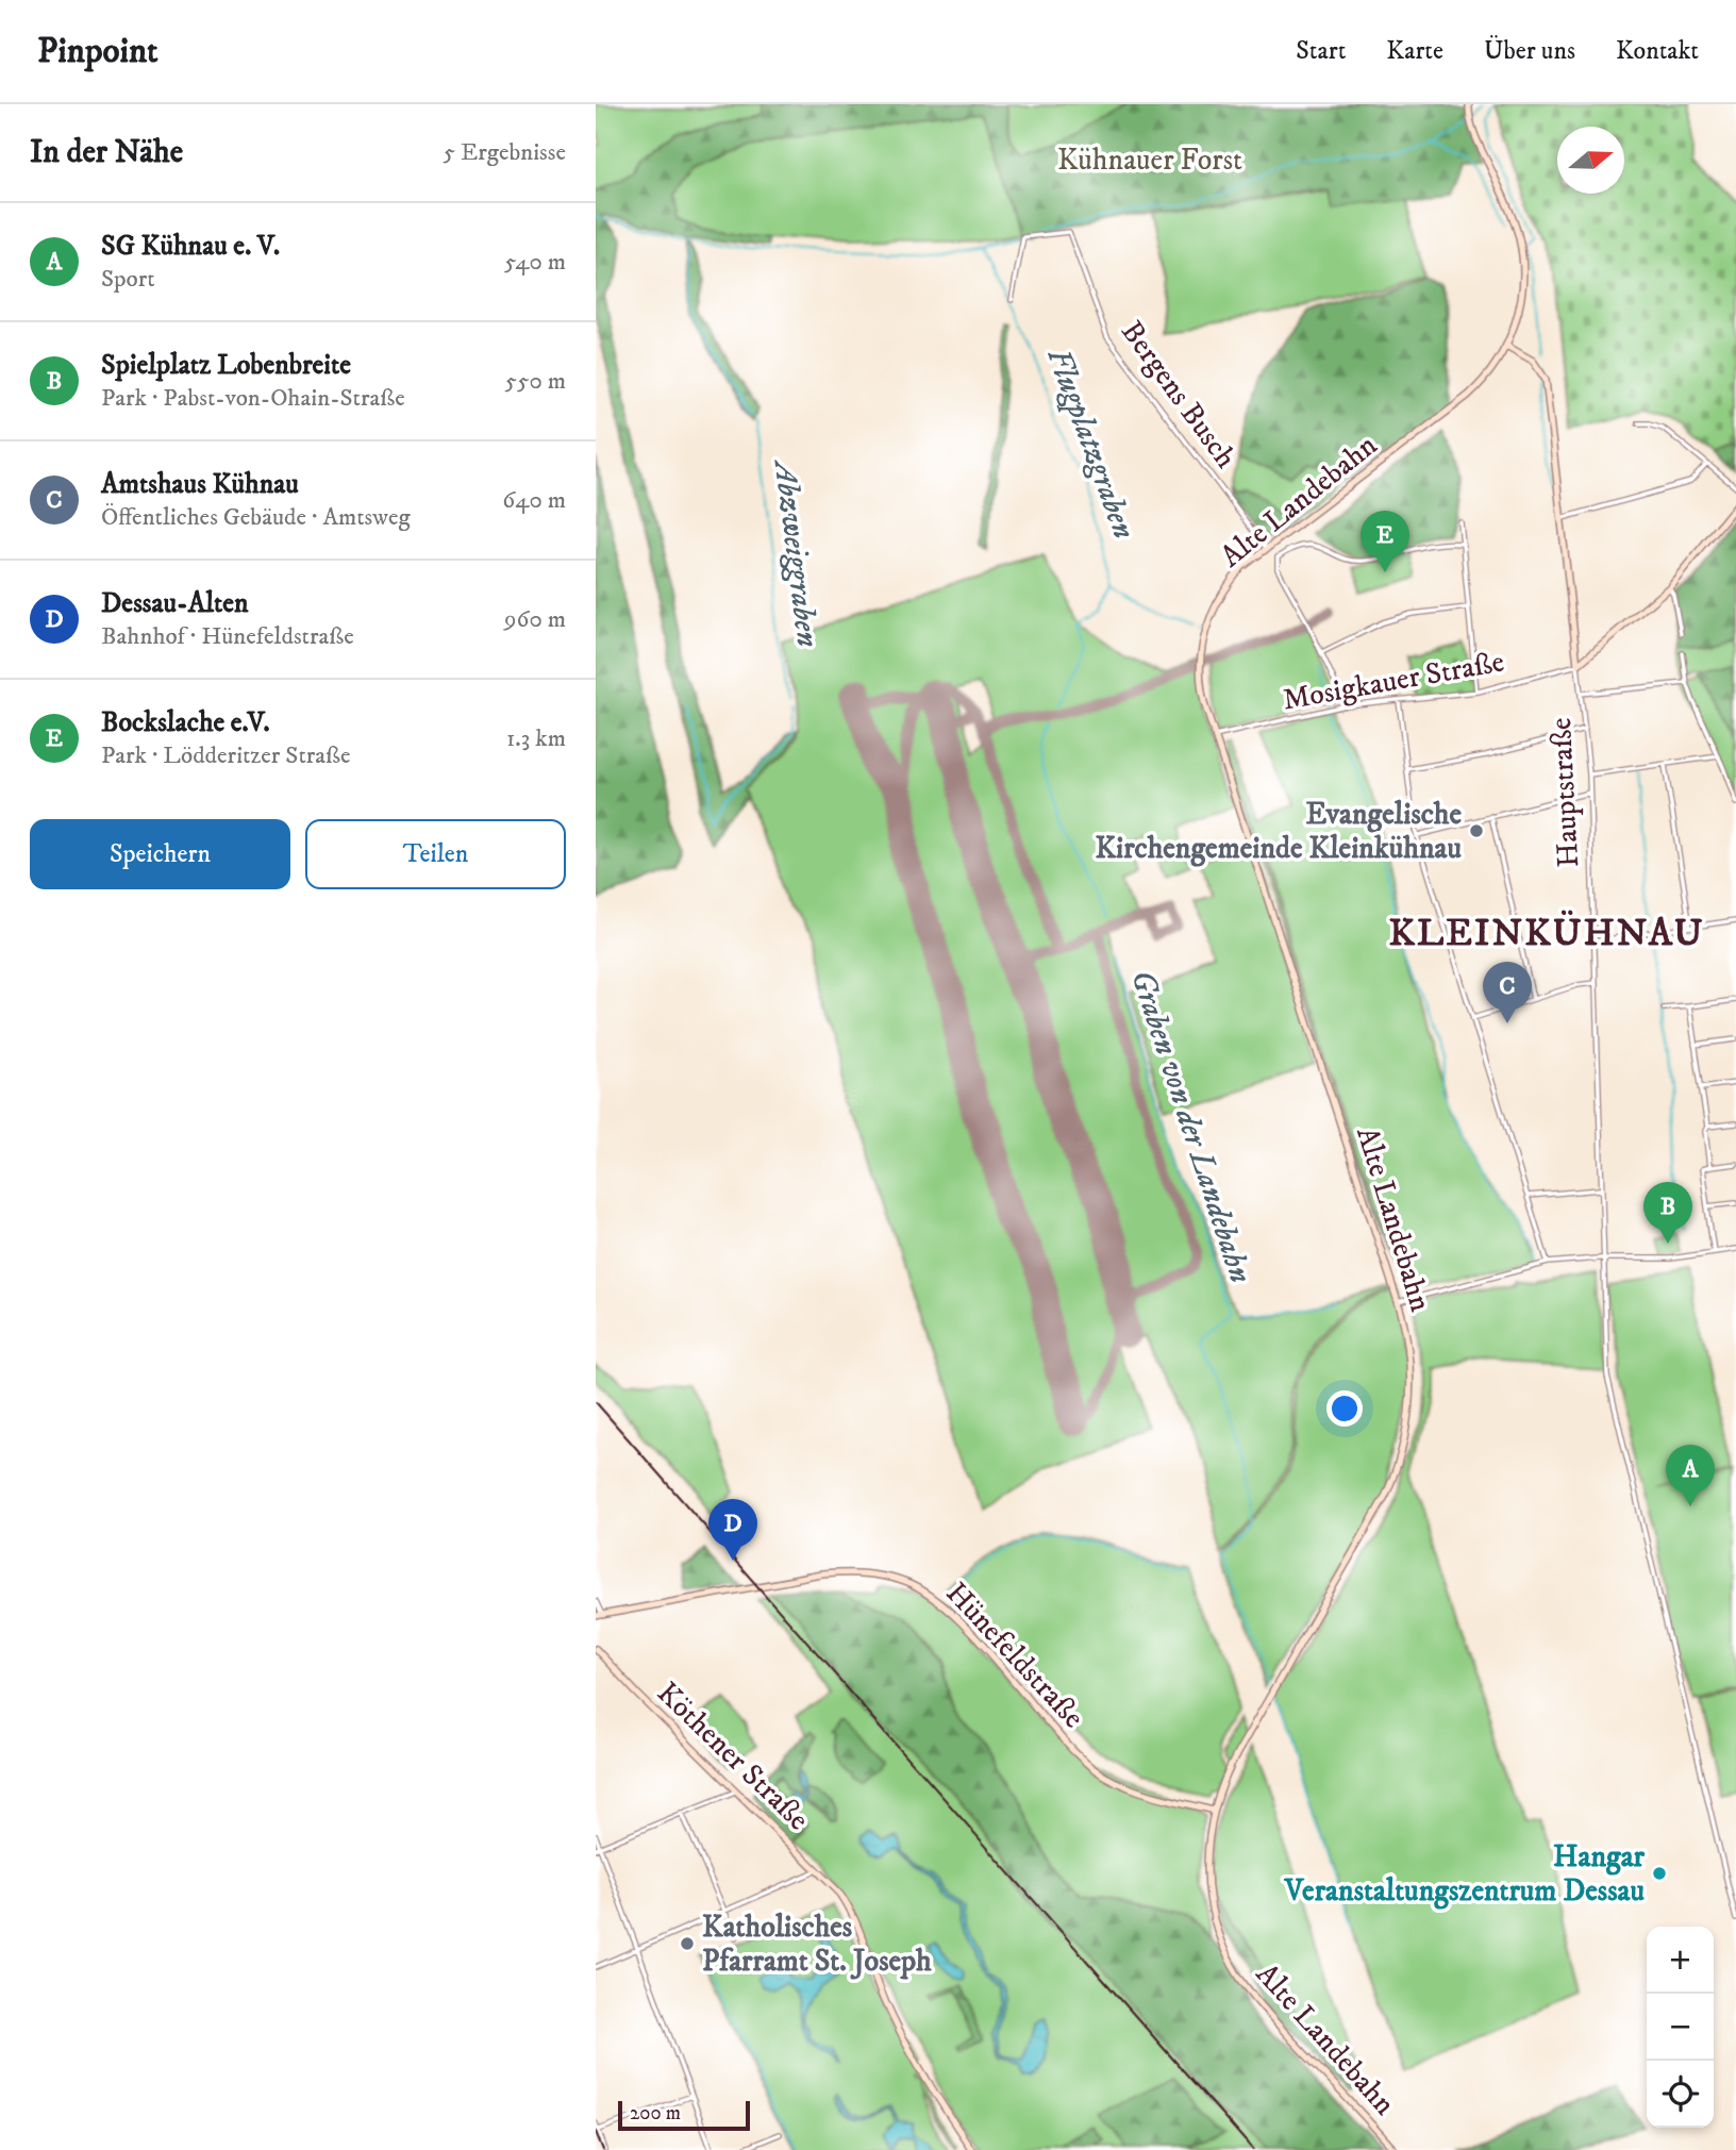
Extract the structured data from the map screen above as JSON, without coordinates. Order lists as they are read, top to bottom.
{
  "streets": {
    "main road": [
      "Alte Landebahn",
      "Hauptstraße",
      "Hünefeldstraße",
      "Köthener Straße"
    ],
    "street": ["Bergens Busch", "Mosigkauer Straße"]
  },
  "crossings": [
    ["Bergens Busch", "Alte Landebahn"],
    ["Alte Landebahn", "Mosigkauer Straße"],
    ["Alte Landebahn", "Hauptstraße"],
    ["Alte Landebahn", "Hünefeldstraße"],
    ["Mosigkauer Straße", "Hauptstraße"]
  ],
  "districts": ["KLEINKÜHNAU"],
  "water": ["Flugplatzgraben", "Abzweiggraben", "Graben von der Landebahn"],
  "parks": ["Kühnauer Forst"],
  "places": ["Evangelische Kirchengemeinde Kleinkühnau", "Hangar Veranstaltungszentrum Dessau", "Katholisches Pfarramt St. Joseph"],
  "scale_bar": "200 m",
  "north": "right",
  "page": {
    "header": "Pinpoint",
    "nav": [
      "Start",
      "Karte",
      "Über uns",
      "Kontakt"
    ],
    "heading": ["In der Nähe", "5 Ergebnisse"],
    "list": [
      {
        "mark": "A",
        "name": "SG Kühnau e. V.",
        "note": "Sport",
        "value": "540 m"
      },
      {
        "mark": "B",
        "name": "Spielplatz Lobenbreite",
        "note": "Park · Pabst-von-Ohain-Straße",
        "value": "550 m"
      },
      {
        "mark": "C",
        "name": "Amtshaus Kühnau",
        "note": "Öffentliches Gebäude · Amtsweg",
        "value": "640 m"
      },
      {
        "mark": "D",
        "name": "Dessau-Alten",
        "note": "Bahnhof · Hünefeldstraße",
        "value": "960 m"
      },
      {
        "mark": "E",
        "name": "Bockslache e.V.",
        "note": "Park · Lödderitzer Straße",
        "value": "1.3 km"
      }
    ],
    "pins": [
      "E",
      "C",
      "B",
      "A",
      "D"
    ],
    "buttons": ["Speichern", "Teilen"],
    "map_buttons": ["+", "−"],
    "scale": "200 m"
  }
}
